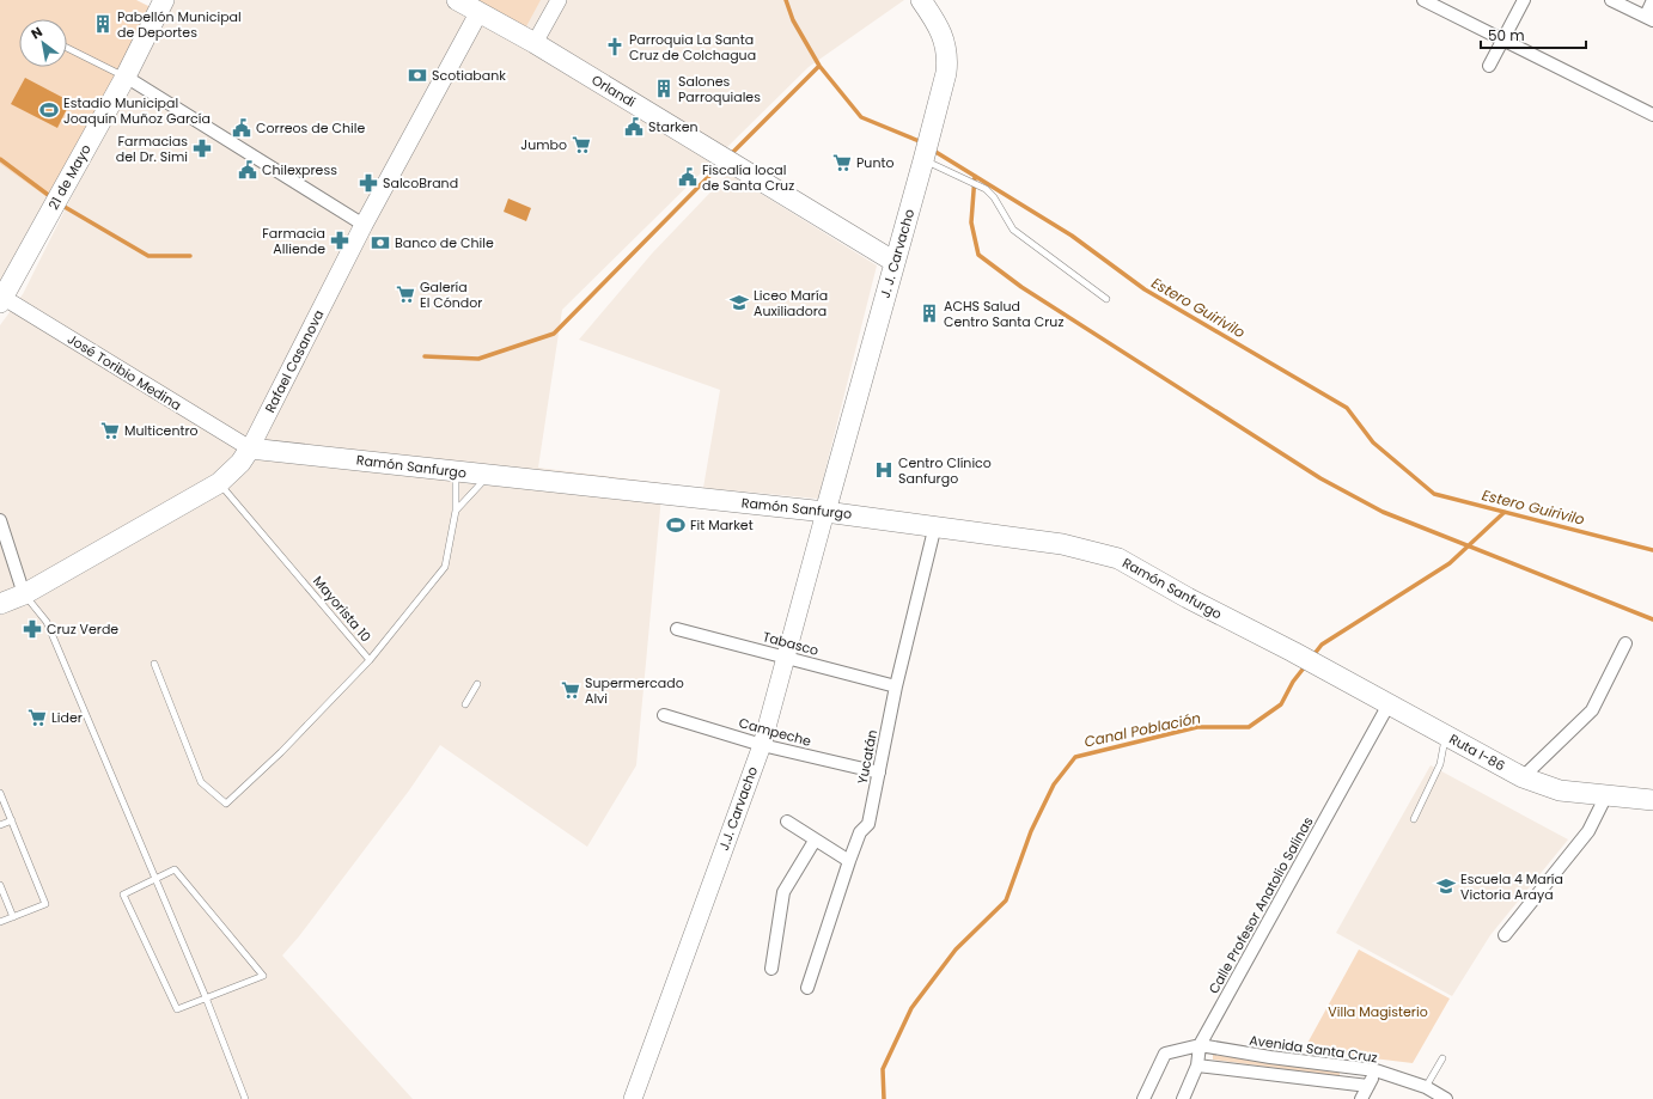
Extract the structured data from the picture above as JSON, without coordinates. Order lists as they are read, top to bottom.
{
  "streets": {
    "main road": [
      "Orlandi",
      "21 de Mayo",
      "J. J. Carvacho",
      "Rafael Casanova",
      "Ramón Sanfurgo",
      "Ruta I-86",
      "J.J. Carvacho"
    ],
    "street": [
      "José Toribio Medina",
      "Tabasco",
      "Campeche",
      "Yucatán",
      "Calle Profesor Anatolio Salinas",
      "Avenida Santa Cruz"
    ],
    "lane": ["Mayorista 10"]
  },
  "crossings": [
    ["Orlandi", "J. J. Carvacho"],
    ["Orlandi", "Rafael Casanova"],
    ["21 de Mayo", "José Toribio Medina"],
    ["J. J. Carvacho", "Ramón Sanfurgo"],
    ["J. J. Carvacho", "J.J. Carvacho"],
    ["Rafael Casanova", "José Toribio Medina"],
    ["Rafael Casanova", "Ramón Sanfurgo"],
    ["Rafael Casanova", "Mayorista 10"],
    ["José Toribio Medina", "Ramón Sanfurgo"],
    ["Ramón Sanfurgo", "Mayorista 10"],
    ["Ramón Sanfurgo", "Ruta I-86"],
    ["Ramón Sanfurgo", "Yucatán"],
    ["Ramón Sanfurgo", "J.J. Carvacho"],
    ["Tabasco", "Yucatán"],
    ["Tabasco", "J.J. Carvacho"],
    ["Campeche", "Yucatán"],
    ["Campeche", "J.J. Carvacho"],
    ["Ruta I-86", "Calle Profesor Anatolio Salinas"],
    ["Calle Profesor Anatolio Salinas", "Avenida Santa Cruz"]
  ],
  "water": ["Estero Guirivilo", "Canal Población"],
  "parks": ["Villa Magisterio"],
  "places": {
    "building": ["Pabellón Municipal de Deportes", "Salones Parroquiales", "ACHS Salud Centro Santa Cruz"],
    "church": ["Parroquia La Santa Cruz de Colchagua"],
    "bank": ["Scotiabank", "Banco de Chile"],
    "sports": ["Estadio Municipal Joaquín Muñoz García", "Fit Market"],
    "public building": [
      "Starken",
      "Correos de Chile",
      "Chilexpress",
      "Fiscalía local de Santa Cruz"
    ],
    "supermarket": [
      "Jumbo",
      "Punto",
      "Galería El Cóndor",
      "Multicentro",
      "Supermercado Alvi",
      "Lider"
    ],
    "pharmacy": [
      "Farmacias del Dr. Simi",
      "SalcoBrand",
      "Farmacia Alliende",
      "Cruz Verde"
    ],
    "school or university": ["Liceo María Auxiliadora", "Escuela 4 María Victoria Araya"],
    "hospital": ["Centro Clínico Sanfurgo"]
  },
  "scale_bar": "50 m",
  "north": "top left"
}
